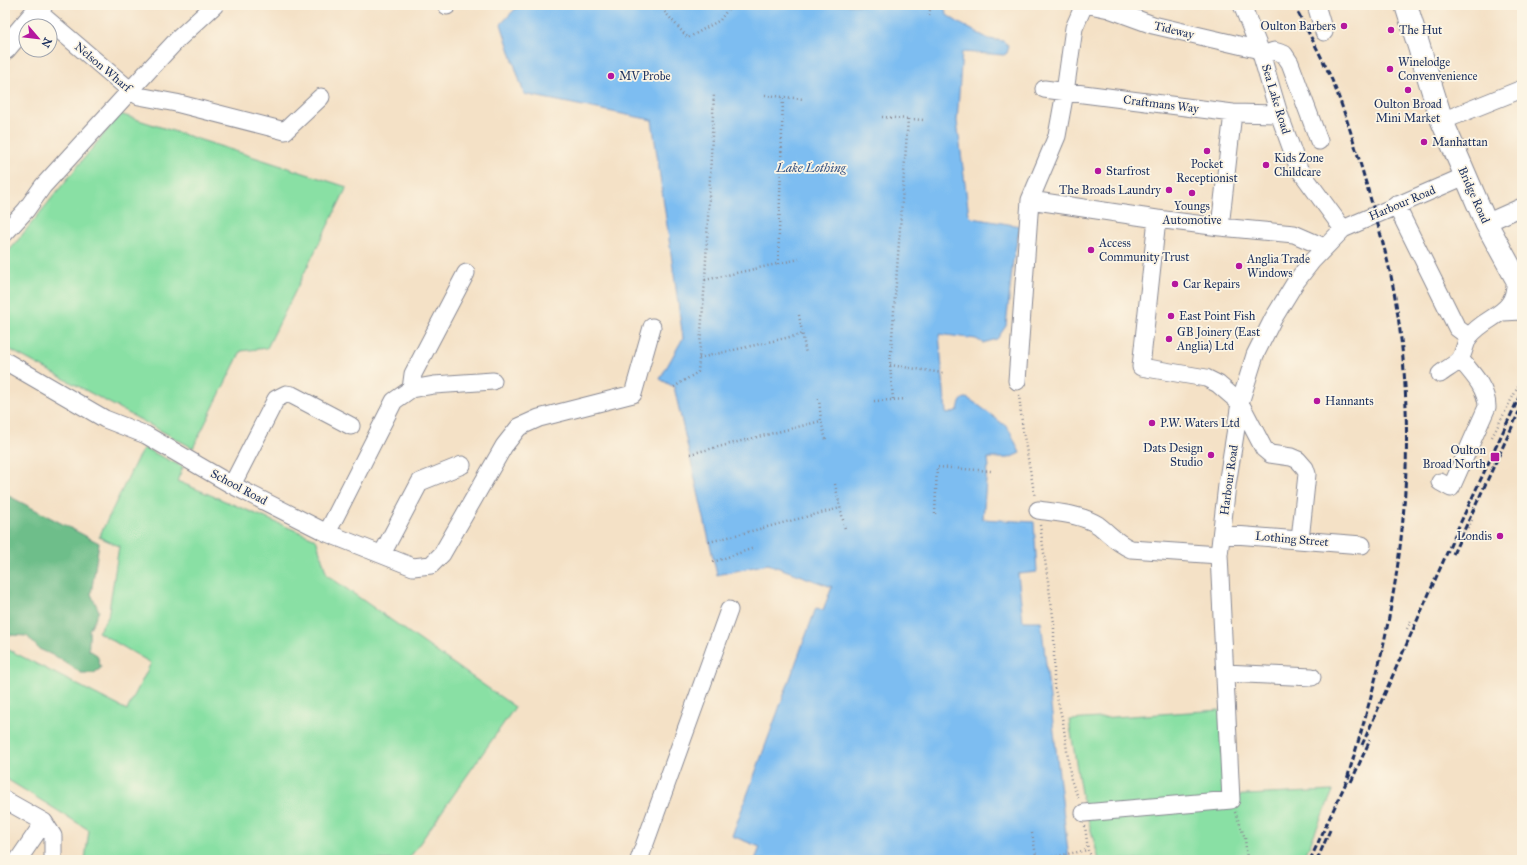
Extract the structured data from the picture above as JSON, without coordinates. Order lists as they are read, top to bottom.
{
  "streets": {
    "highway": ["Bridge Road"],
    "street": [
      "Tideway",
      "Nelson Wharf",
      "Sea Lake Road",
      "Craftmans Way",
      "Harbour Road",
      "School Road",
      "Lothing Street"
    ]
  },
  "crossings": [
    ["Tideway", "Sea Lake Road"],
    ["Sea Lake Road", "Craftmans Way"],
    ["Sea Lake Road", "Harbour Road"],
    ["Bridge Road", "Harbour Road"],
    ["Harbour Road", "Lothing Street"]
  ],
  "water": ["Lake Lothing"],
  "places": {
    "other": [
      "Oulton Barbers",
      "The Hut",
      "Winelodge Convenvenience",
      "MV Probe",
      "Oulton Broad Mini Market",
      "Manhattan",
      "Pocket Receptionist",
      "Kids Zone Childcare",
      "Starfrost",
      "The Broads Laundry",
      "Youngs Automotive",
      "Access Community Trust",
      "Anglia Trade Windows",
      "Car Repairs",
      "East Point Fish",
      "GB Joinery (East Anglia) Ltd",
      "Hannants",
      "P.W. Waters Ltd",
      "Dats Design Studio",
      "Londis"
    ],
    "transit": ["Oulton Broad North"]
  },
  "north": "bottom right"
}
